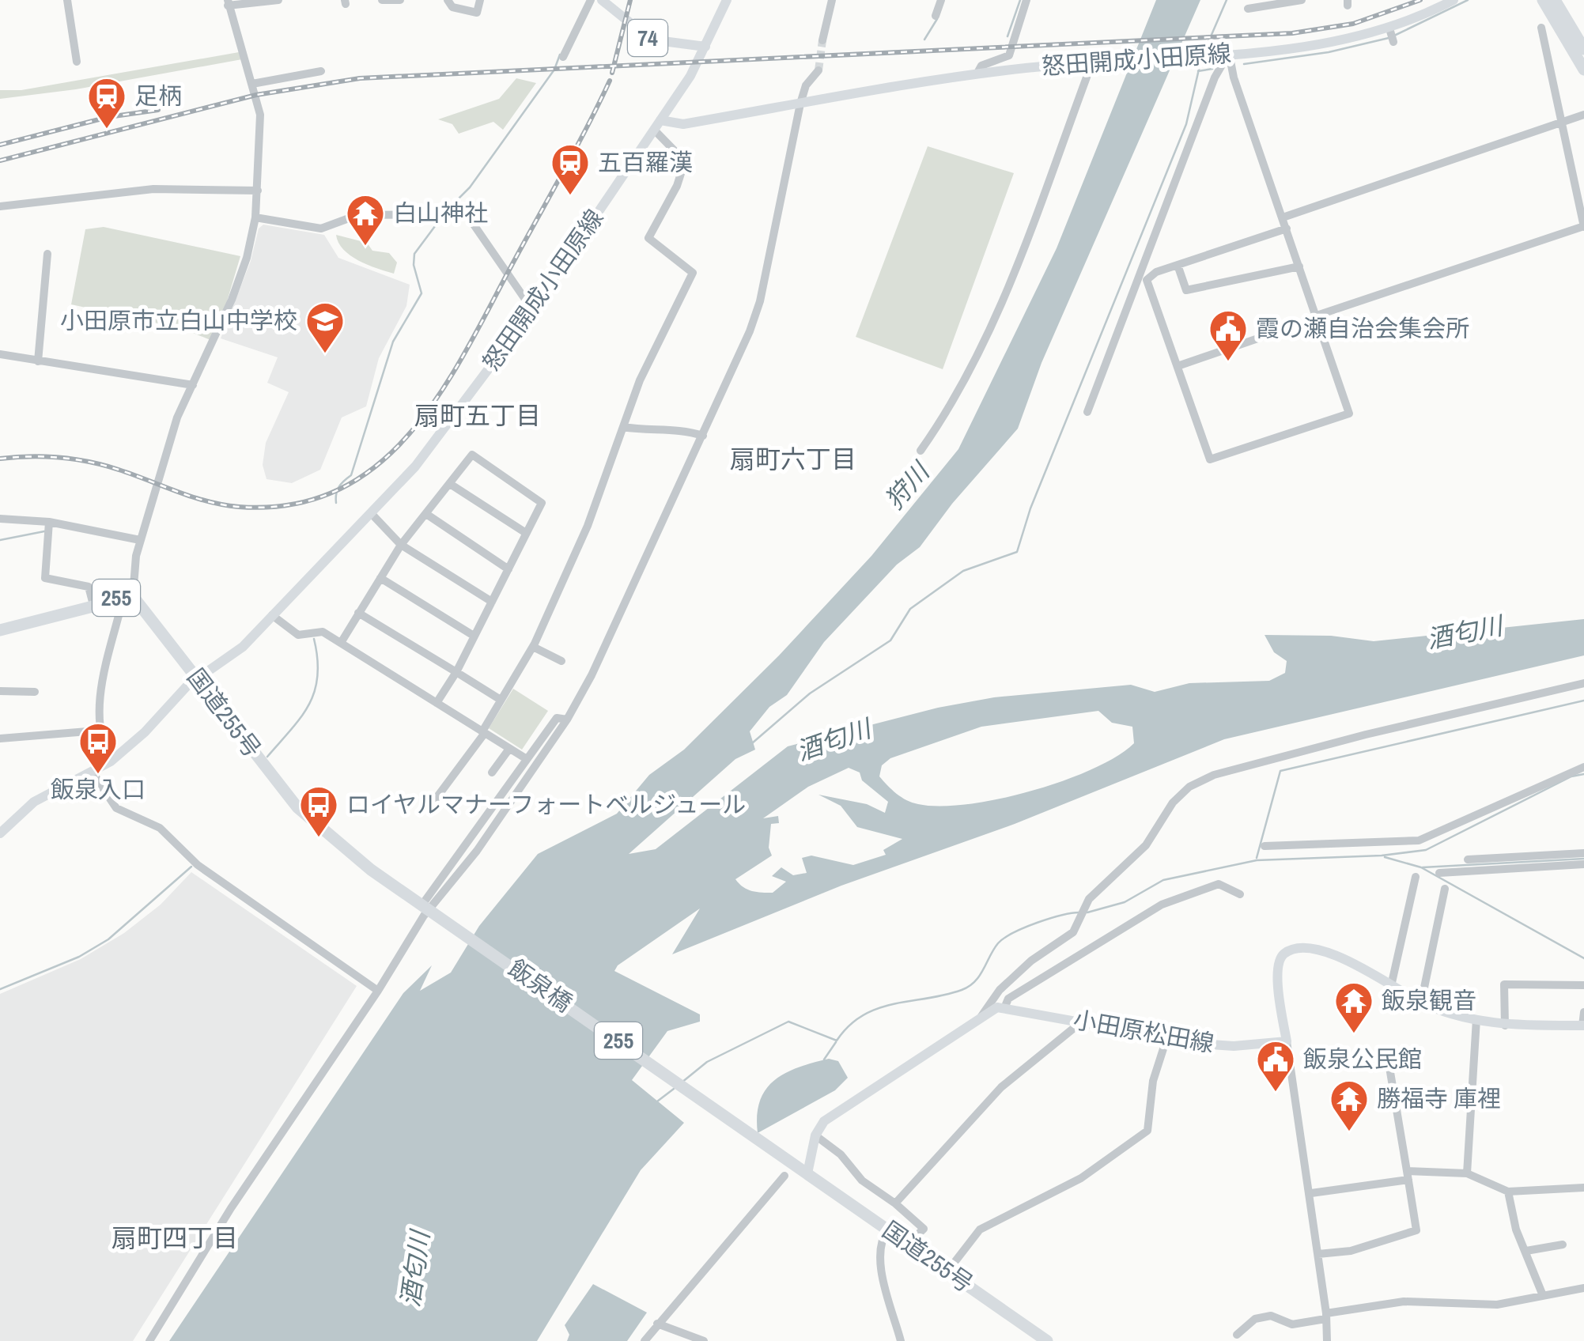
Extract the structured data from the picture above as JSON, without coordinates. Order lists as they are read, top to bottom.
{
  "streets": {
    "highway": ["255", "国道255号", "飯泉橋"],
    "main road": ["74", "怒田開成小田原線", "小田原松田線"]
  },
  "crossings": [
    ["74", "怒田開成小田原線"],
    ["怒田開成小田原線", "国道255号"],
    ["255", "国道255号"],
    ["国道255号", "飯泉橋"]
  ],
  "districts": ["扇町五丁目", "扇町六丁目", "扇町四丁目"],
  "water": ["狩川", "酒匂川"],
  "places": {
    "station": ["足柄", "五百羅漢"],
    "temple": ["白山神社", "飯泉観音", "勝福寺 庫裡"],
    "school or university": ["小田原市立白山中学校"],
    "public building": ["霞の瀬自治会集会所", "飯泉公民館"],
    "bus stop": ["飯泉入口", "ロイヤルマナーフォートベルジュール"]
  }
}
